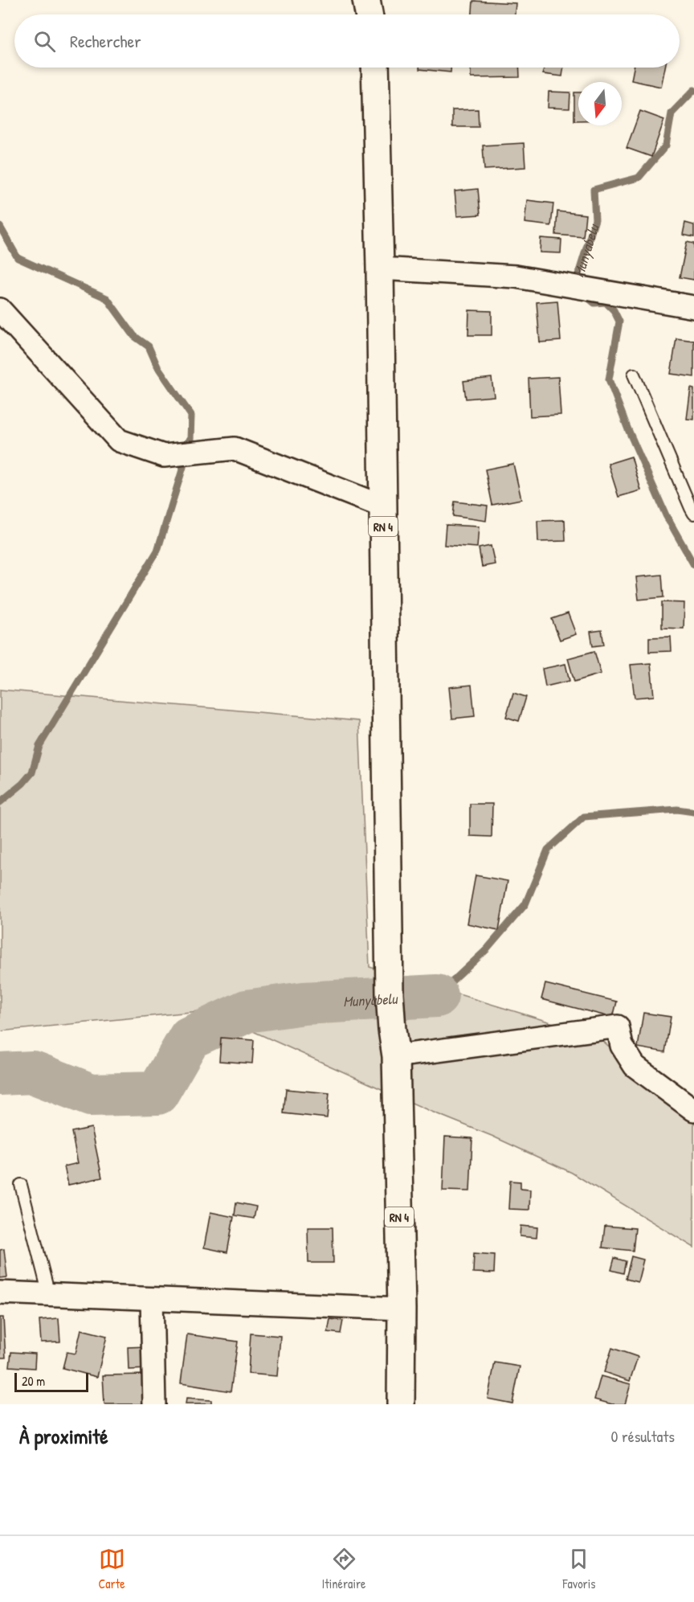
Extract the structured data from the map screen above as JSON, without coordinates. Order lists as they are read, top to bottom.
{
  "streets": {
    "highway": ["RN 4"]
  },
  "water": ["Munyabelu"],
  "scale_bar": "20 m",
  "north": "bottom",
  "page": {
    "search": "Rechercher",
    "scale": "20 m",
    "heading": ["À proximité", "0 résultats"],
    "nav": ["Carte", "Itinéraire", "Favoris"]
  }
}
